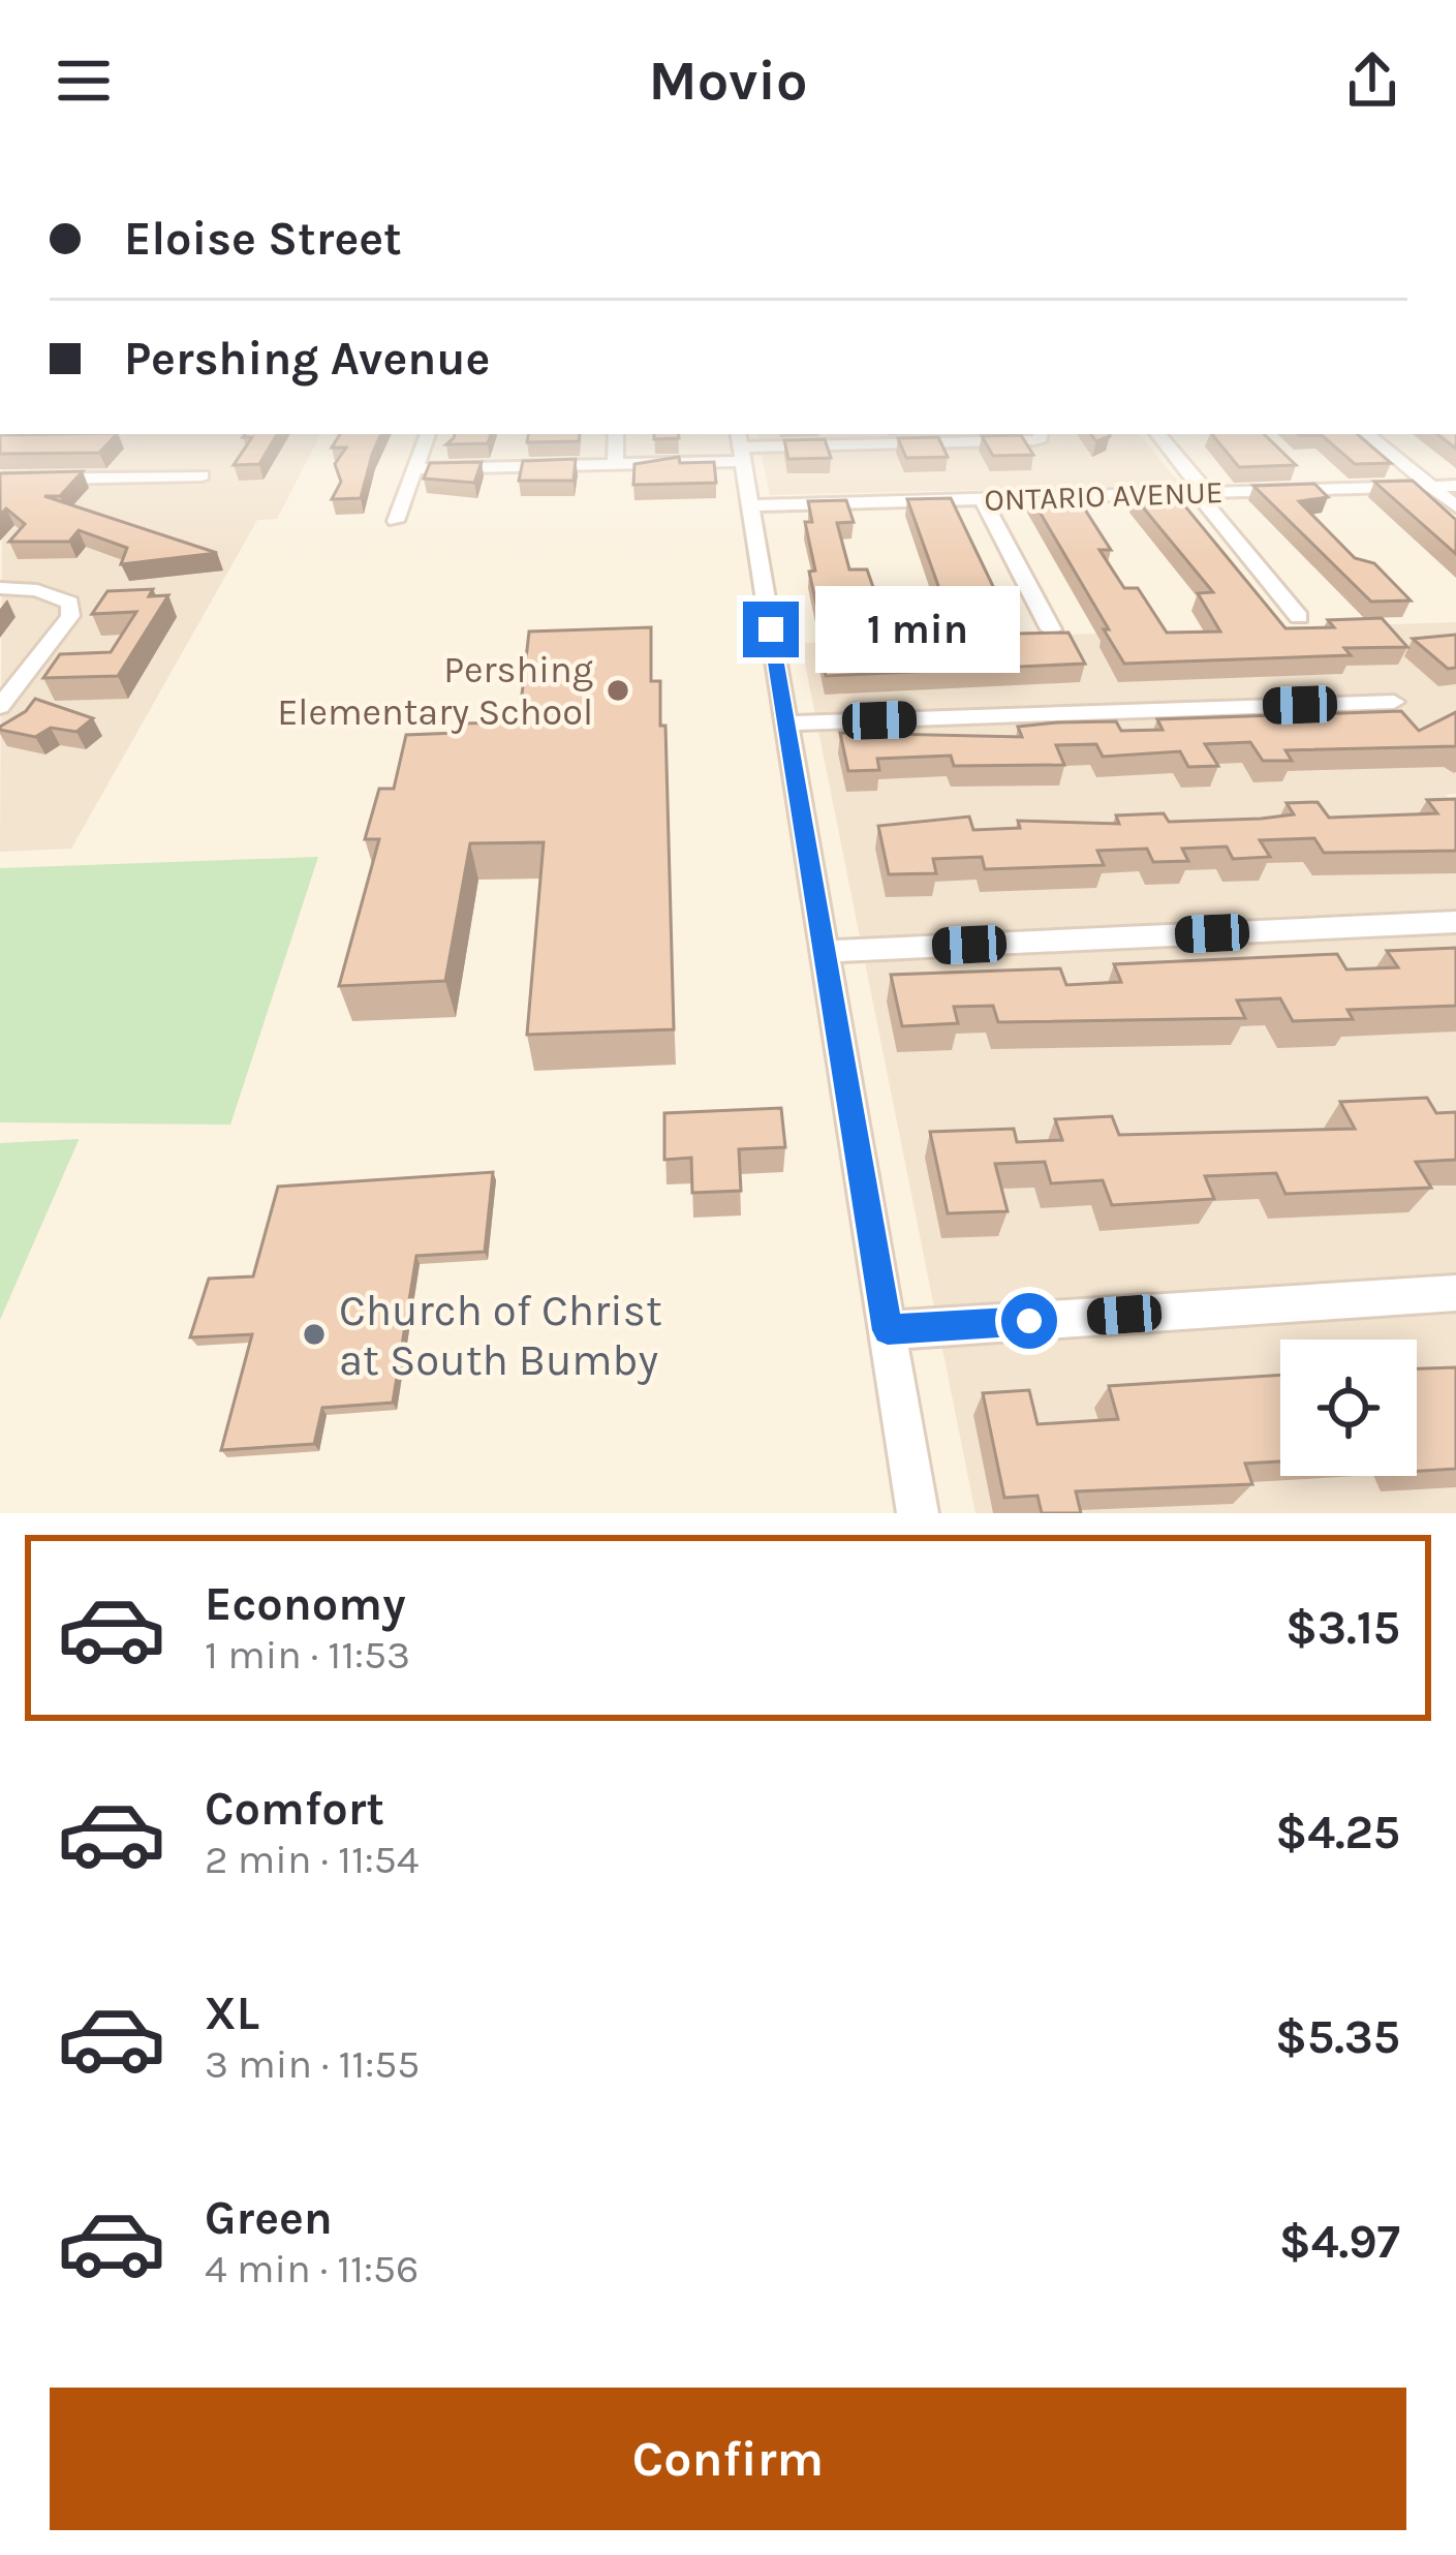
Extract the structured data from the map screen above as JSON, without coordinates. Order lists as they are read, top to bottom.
{
  "streets": {
    "street": ["ONTARIO AVENUE"]
  },
  "places": ["Pershing Elementary School", "Church of Christ at South Bumby"],
  "page": {
    "header": "Movio",
    "banner": ["Eloise Street", "Pershing Avenue"],
    "bubble": "1 min",
    "list": [
      {
        "name": "Economy",
        "note": "1 min · 11:53",
        "value": "$3.15"
      },
      {
        "name": "Comfort",
        "note": "2 min · 11:54",
        "value": "$4.25"
      },
      {
        "name": "XL",
        "note": "3 min · 11:55",
        "value": "$5.35"
      },
      {
        "name": "Green",
        "note": "4 min · 11:56",
        "value": "$4.97"
      }
    ],
    "buttons": "Confirm"
  }
}
